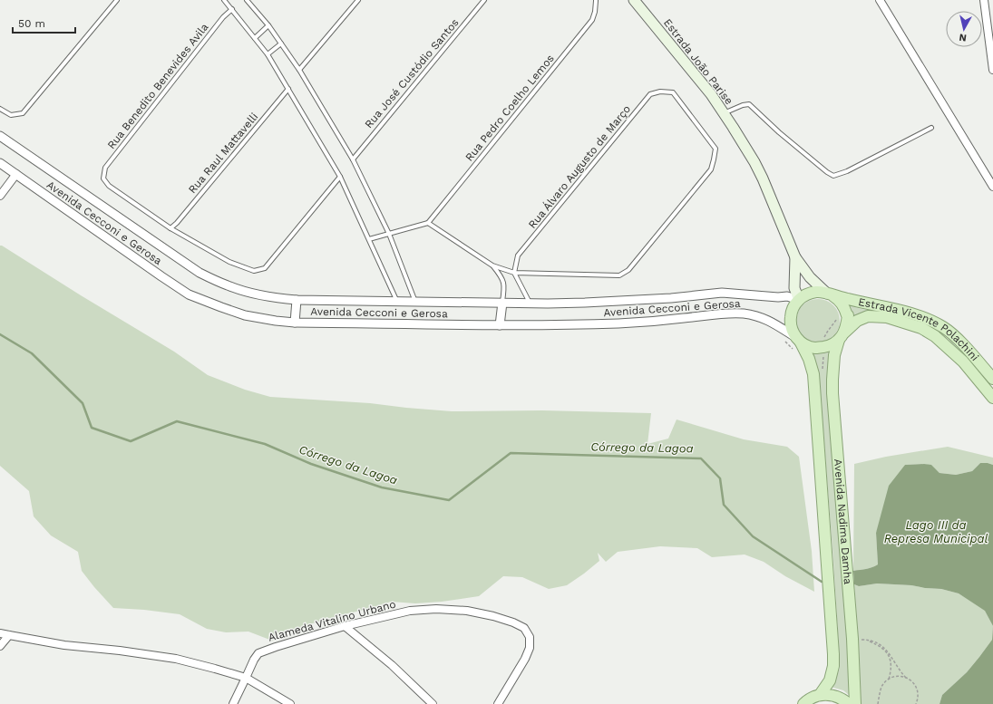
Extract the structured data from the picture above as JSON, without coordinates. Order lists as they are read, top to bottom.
{
  "streets": {
    "main road": ["Estrada João Parise", "Estrada Vicente Polachini", "Avenida Nadima Damha"],
    "street": ["Avenida Cecconi e Gerosa", "Alameda Vitalino Urbano"],
    "lane": [
      "Rua José Custódio Santos",
      "Rua Benedito Benevides Avila",
      "Rua Pedro Coelho Lemos",
      "Rua Raul Mattavelli",
      "Rua Álvaro Augusto de Março"
    ]
  },
  "crossings": [
    ["Estrada João Parise", "Avenida Cecconi e Gerosa"],
    ["Estrada João Parise", "Estrada Vicente Polachini"],
    ["Estrada João Parise", "Avenida Nadima Damha"],
    ["Rua Benedito Benevides Avila", "Rua Raul Mattavelli"],
    ["Avenida Cecconi e Gerosa", "Avenida Nadima Damha"],
    ["Estrada Vicente Polachini", "Avenida Nadima Damha"]
  ],
  "water": ["Córrego da Lagoa", "Lago III da Represa Municipal"],
  "scale_bar": "50 m",
  "north": "bottom"
}
